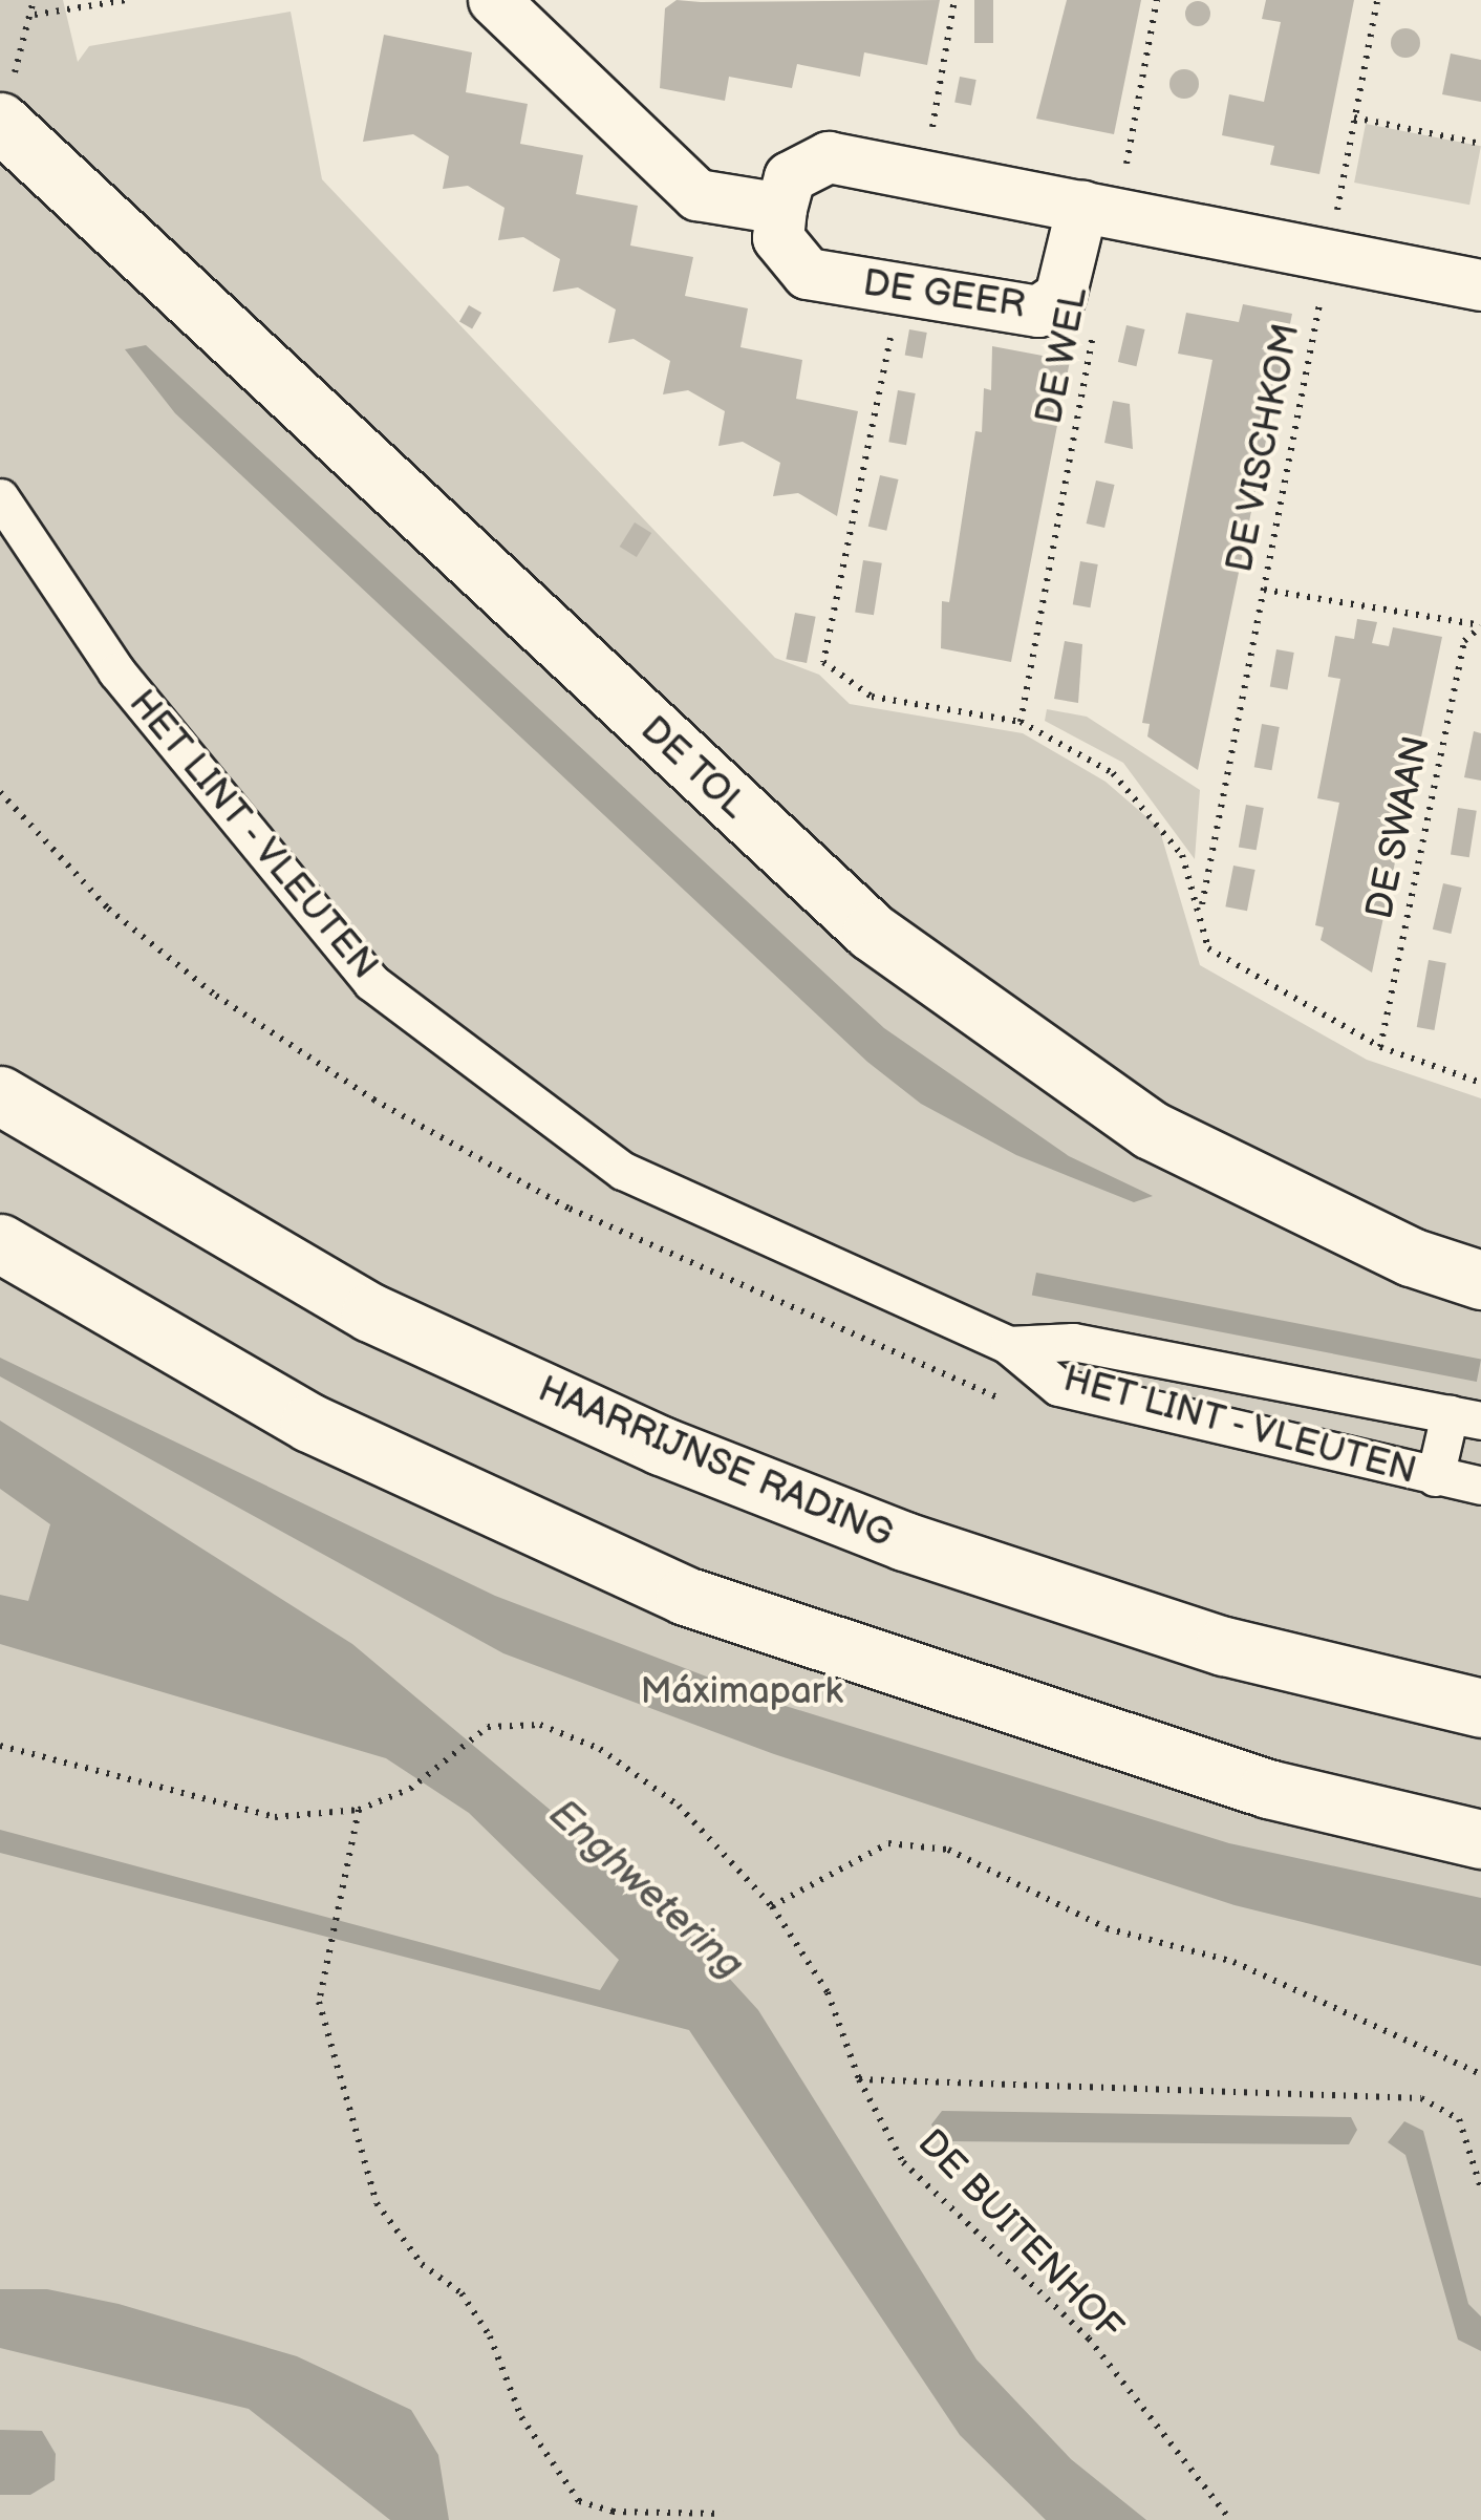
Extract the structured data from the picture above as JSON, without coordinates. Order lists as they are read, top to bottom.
{
  "streets": {
    "main road": ["DE TOL", "HAARRIJNSE RADING"],
    "street": ["DE GEER", "HET LINT - VLEUTEN"],
    "path": [
      "DE WEL",
      "DE VISCHKOM",
      "DE SWAAN",
      "DE BUITENHOF"
    ]
  },
  "water": ["Enghwetering"],
  "parks": ["Máximapark"]
}
